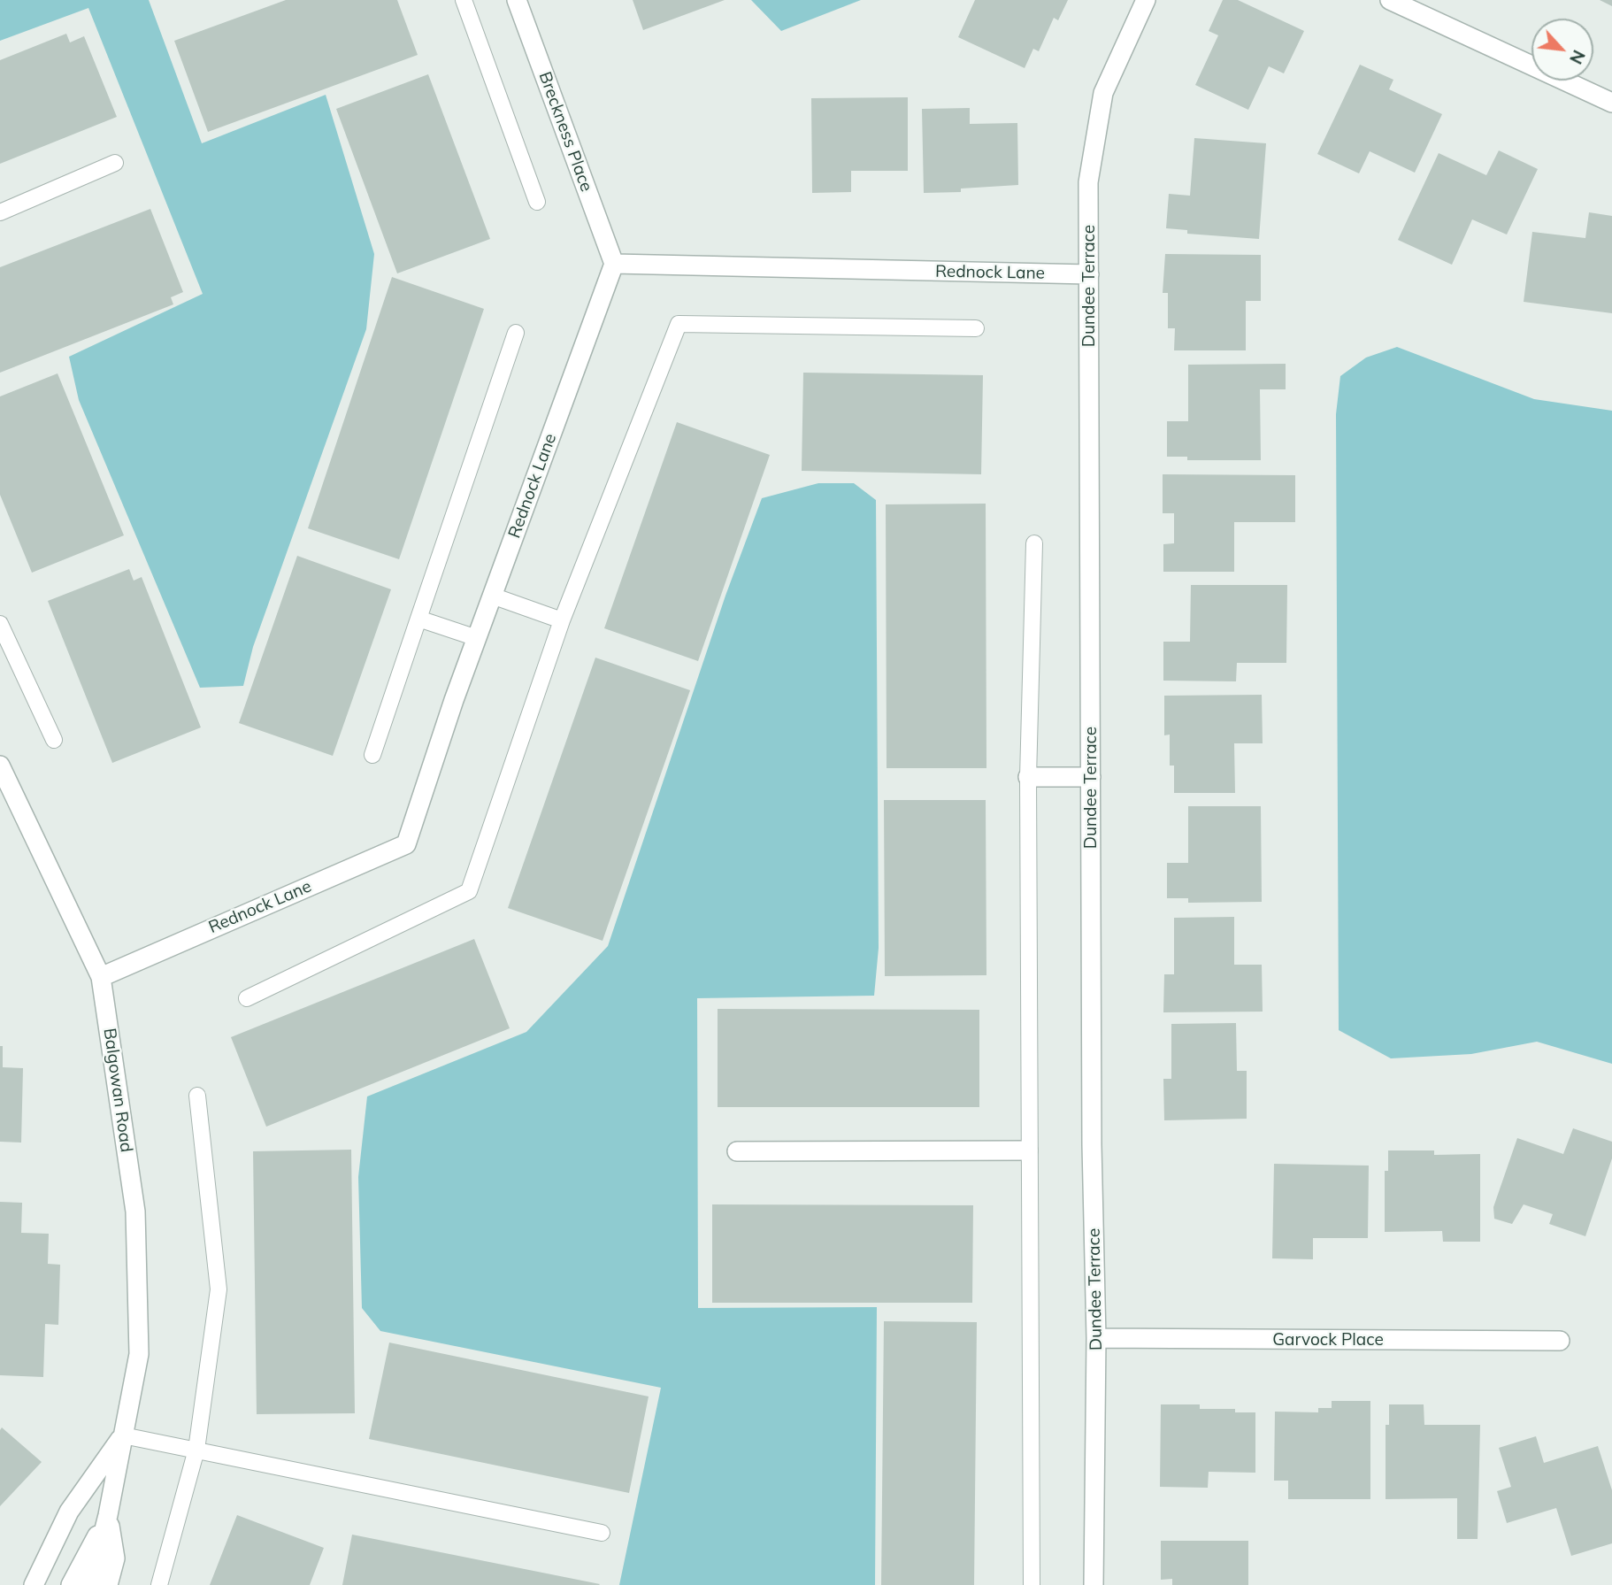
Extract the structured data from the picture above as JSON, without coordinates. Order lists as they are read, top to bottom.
{
  "streets": {
    "street": [
      "Breckness Place",
      "Rednock Lane",
      "Dundee Terrace",
      "Balgowan Road",
      "Garvock Place"
    ]
  },
  "crossings": [
    ["Breckness Place", "Rednock Lane"],
    ["Rednock Lane", "Dundee Terrace"],
    ["Rednock Lane", "Balgowan Road"],
    ["Dundee Terrace", "Garvock Place"]
  ],
  "north": "bottom right"
}
